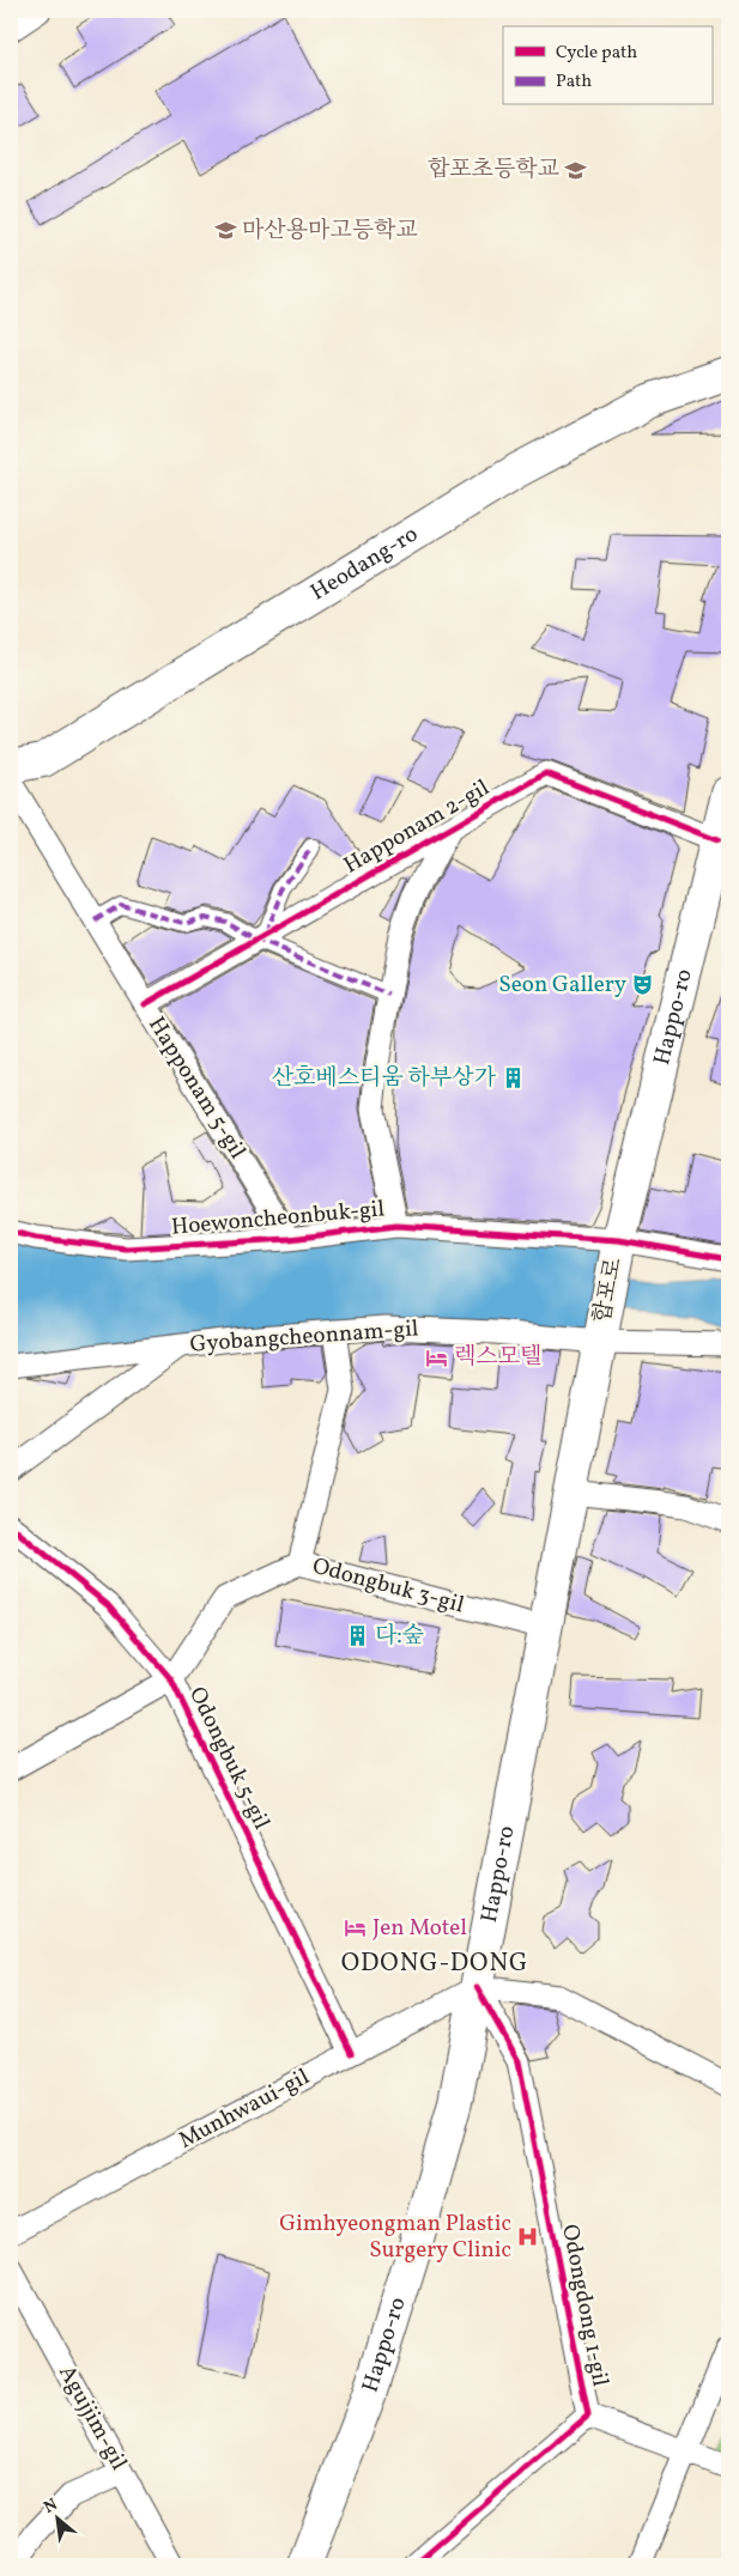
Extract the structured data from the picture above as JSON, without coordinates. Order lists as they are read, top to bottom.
{
  "streets": {
    "main road": ["Heodang-ro", "Happo-ro", "합포로"],
    "street": [
      "Happonam 2-gil",
      "Happonam 5-gil",
      "Hoewoncheonbuk-gil",
      "Gyobangcheonnam-gil",
      "Odongbuk 3-gil",
      "Odongbuk 5-gil",
      "Munhwaui-gil",
      "Odongdong 1-gil",
      "Agujjim-gil"
    ]
  },
  "crossings": [
    ["Happonam 2-gil", "Happo-ro"],
    ["Happonam 2-gil", "Happonam 5-gil"],
    ["Happo-ro", "Hoewoncheonbuk-gil"],
    ["Happo-ro", "합포로"],
    ["Happo-ro", "Gyobangcheonnam-gil"],
    ["Happo-ro", "Odongbuk 3-gil"],
    ["Happo-ro", "Munhwaui-gil"],
    ["Happo-ro", "Odongdong 1-gil"],
    ["Happonam 5-gil", "Hoewoncheonbuk-gil"],
    ["Hoewoncheonbuk-gil", "합포로"],
    ["합포로", "Gyobangcheonnam-gil"],
    ["Odongbuk 3-gil", "Odongbuk 5-gil"],
    ["Odongbuk 5-gil", "Munhwaui-gil"],
    ["Munhwaui-gil", "Odongdong 1-gil"]
  ],
  "districts": ["ODONG-DONG"],
  "places": {
    "school or university": ["합포초등학교", "마산용마고등학교"],
    "theatre": ["Seon Gallery"],
    "building": ["산호베스티움 하부상가", "다:숲"],
    "hotel": ["렉스모텔", "Jen Motel"],
    "hospital": ["Gimhyeongman Plastic Surgery Clinic"]
  },
  "legend": ["Cycle path", "Path"],
  "north": "top left"
}
